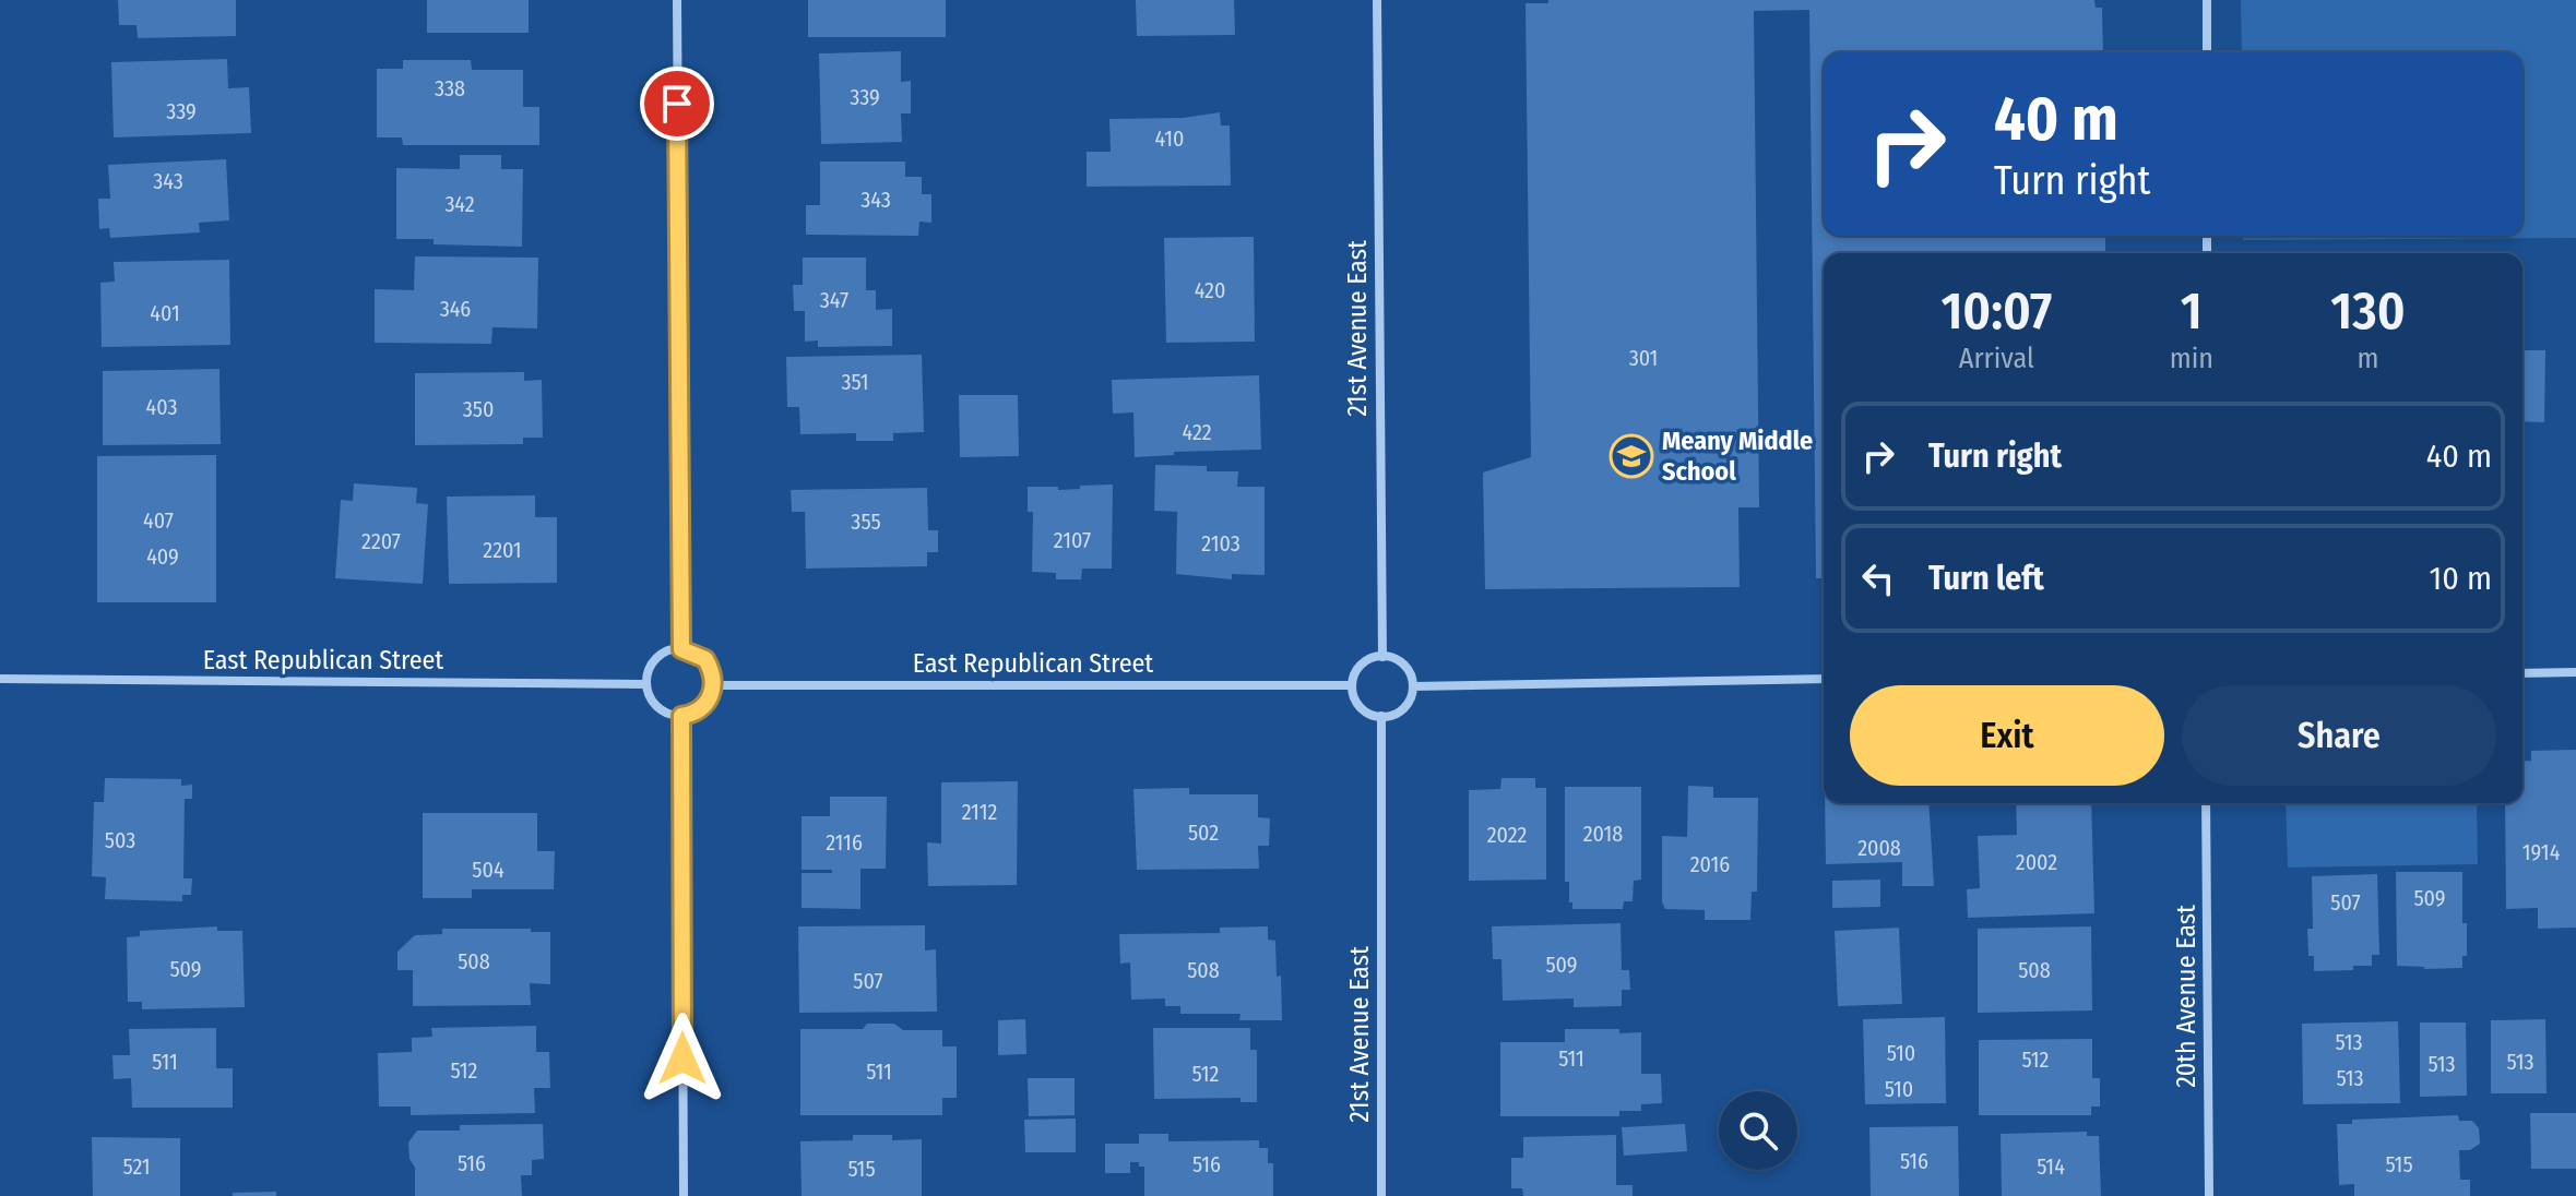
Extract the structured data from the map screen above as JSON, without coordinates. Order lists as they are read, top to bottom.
{
  "streets": {
    "street": ["21st Avenue East", "East Republican Street", "20th Avenue East"]
  },
  "crossings": [
    ["21st Avenue East", "East Republican Street"]
  ],
  "places": {
    "school or university": ["Meany Middle School"]
  },
  "house_numbers": [
    "338",
    "339",
    "339",
    "410",
    "343",
    "343",
    "342",
    "420",
    "347",
    "346",
    "401",
    "301",
    "351",
    "403",
    "350",
    "422",
    "407",
    "355",
    "2107",
    "2207",
    "2103",
    "2201",
    "409",
    "2112",
    "502",
    "2018",
    "2022",
    "503",
    "2116",
    "2008",
    "1914",
    "2002",
    "2016",
    "504",
    "509",
    "507",
    "508",
    "509",
    "509",
    "508",
    "508",
    "507",
    "513",
    "510",
    "511",
    "512",
    "511",
    "513",
    "513",
    "512",
    "511",
    "512",
    "513",
    "510",
    "516",
    "516",
    "516",
    "515",
    "521",
    "514",
    "515"
  ],
  "page": {
    "turn": ["40 m", "Turn right"],
    "eta": [
      "10:07",
      "Arrival",
      "1",
      "min",
      "130",
      "m"
    ],
    "list": [
      {
        "name": "Turn right",
        "value": "40 m"
      },
      {
        "name": "Turn left",
        "value": "10 m"
      }
    ],
    "buttons": ["Exit", "Share"]
  }
}
